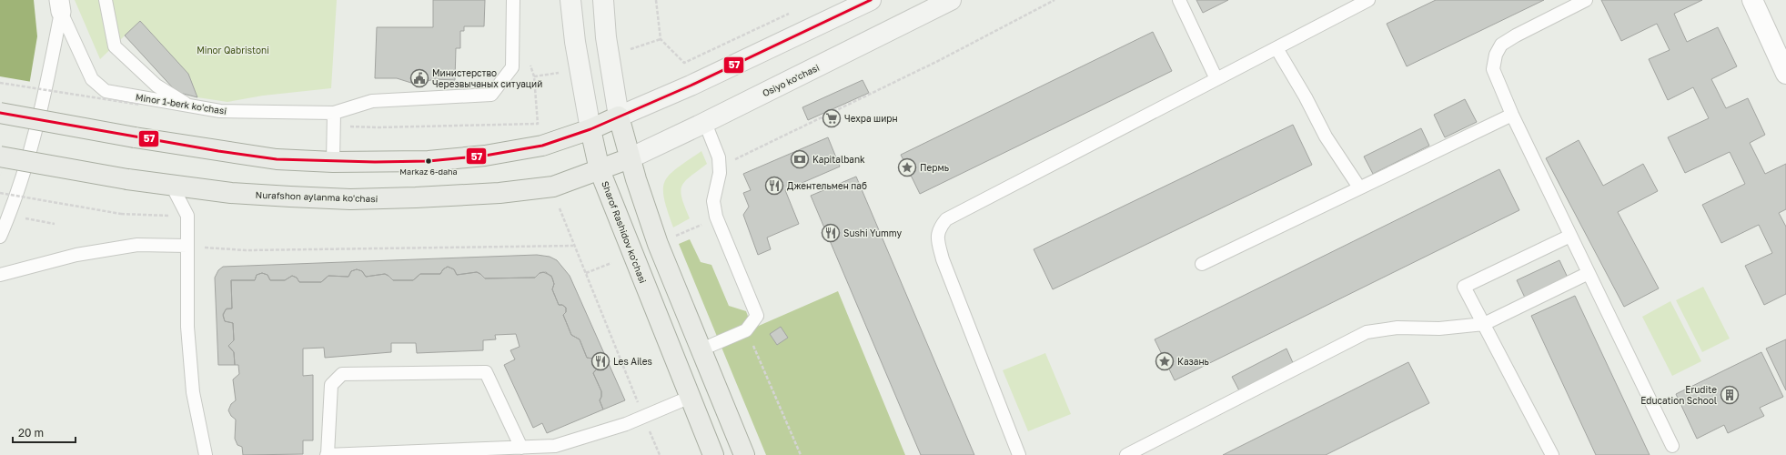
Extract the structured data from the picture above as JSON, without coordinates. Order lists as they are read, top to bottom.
{
  "streets": {
    "main road": ["Osiyo ko'chasi", "Nurafshon aylanma ko'chasi", "Sharof Rashidov ko'chasi"],
    "lane": ["Minor 1-berk ko'chasi"]
  },
  "crossings": [
    ["Osiyo ko'chasi", "Nurafshon aylanma ko'chasi"],
    ["Nurafshon aylanma ko'chasi", "Sharof Rashidov ko'chasi"]
  ],
  "parks": ["Minor Qabristoni"],
  "places": {
    "public building": ["Министерство Черезвычаных ситуаций"],
    "supermarket": ["Чехра ширн"],
    "bank": ["Kapitalbank"],
    "other": ["Markaz 6-daha"],
    "place": ["Пермь", "Казань"],
    "restaurant": ["Джентельмен паб", "Sushi Yummy", "Les Ailes"],
    "building": ["Erudite Education School"]
  },
  "lines": ["transit line 57"],
  "scale_bar": "20 m"
}
